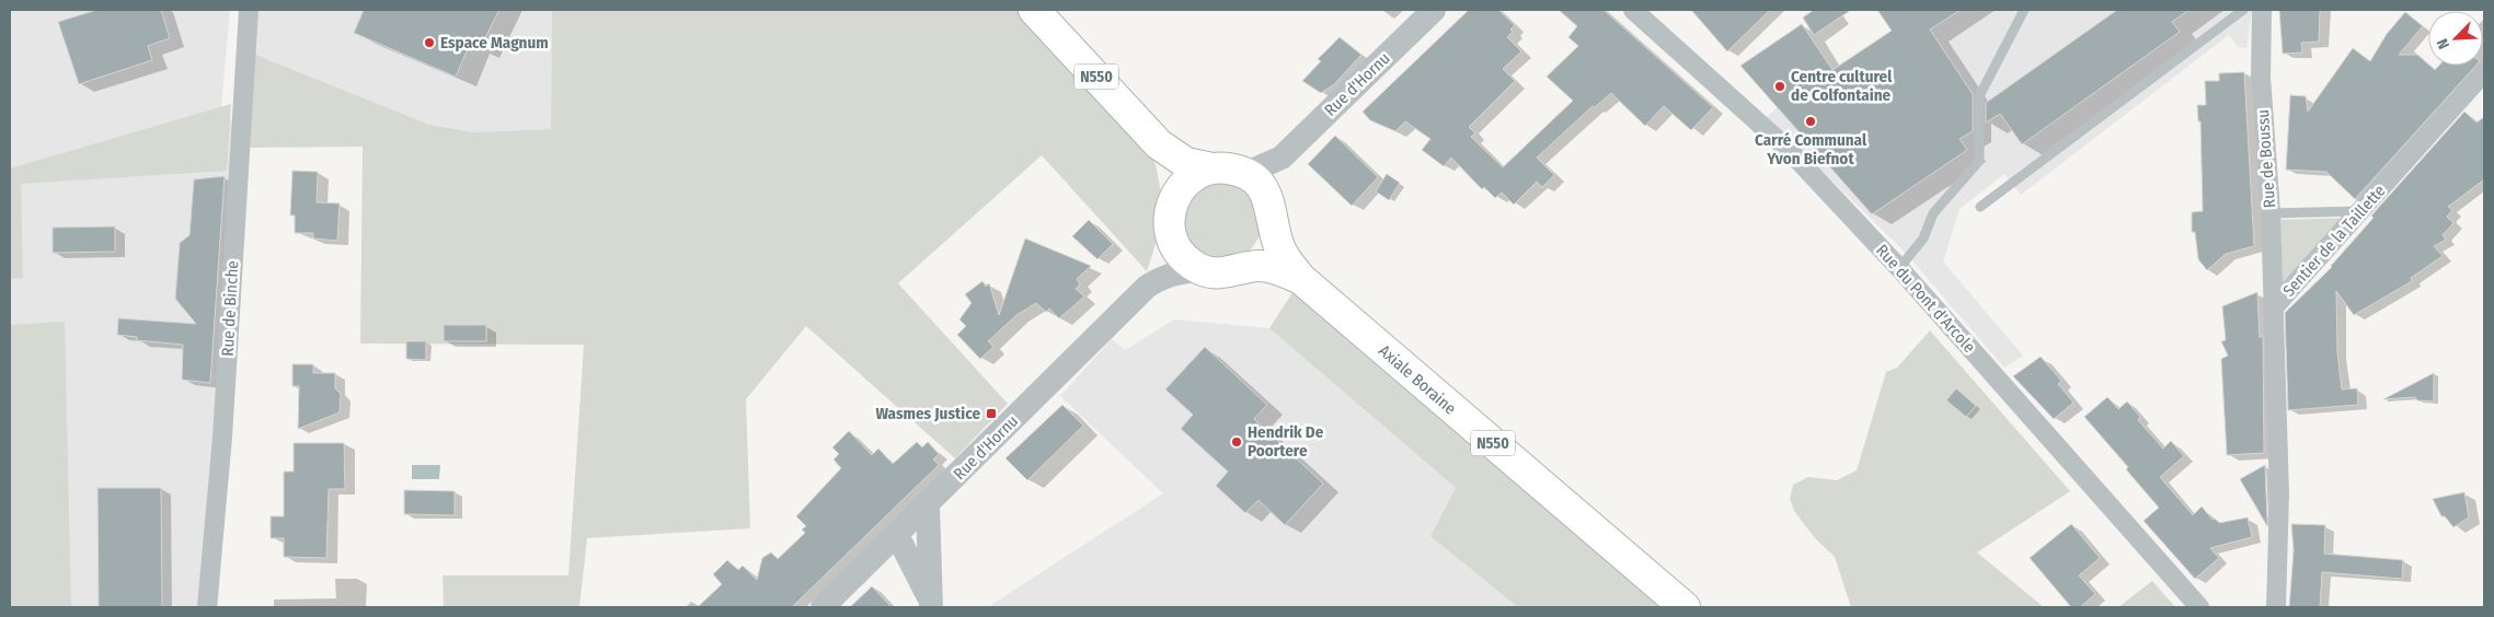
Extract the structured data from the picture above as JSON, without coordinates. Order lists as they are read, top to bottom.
{
  "streets": {
    "main road": ["N550", "Axiale Boraine"],
    "street": [
      "Rue d'Hornu",
      "Rue de Boussu",
      "Sentier de la Taillette",
      "Rue du Pont d'Arcole",
      "Rue de Binche"
    ]
  },
  "crossings": [
    ["N550", "Axiale Boraine"],
    ["Rue de Boussu", "Sentier de la Taillette"]
  ],
  "places": {
    "other": [
      "Espace Magnum",
      "Centre culturel de Colfontaine",
      "Carré Communal Yvon Biefnot",
      "Hendrik De Poortere"
    ],
    "transit": ["Wasmes Justice"]
  },
  "north": "bottom left"
}
